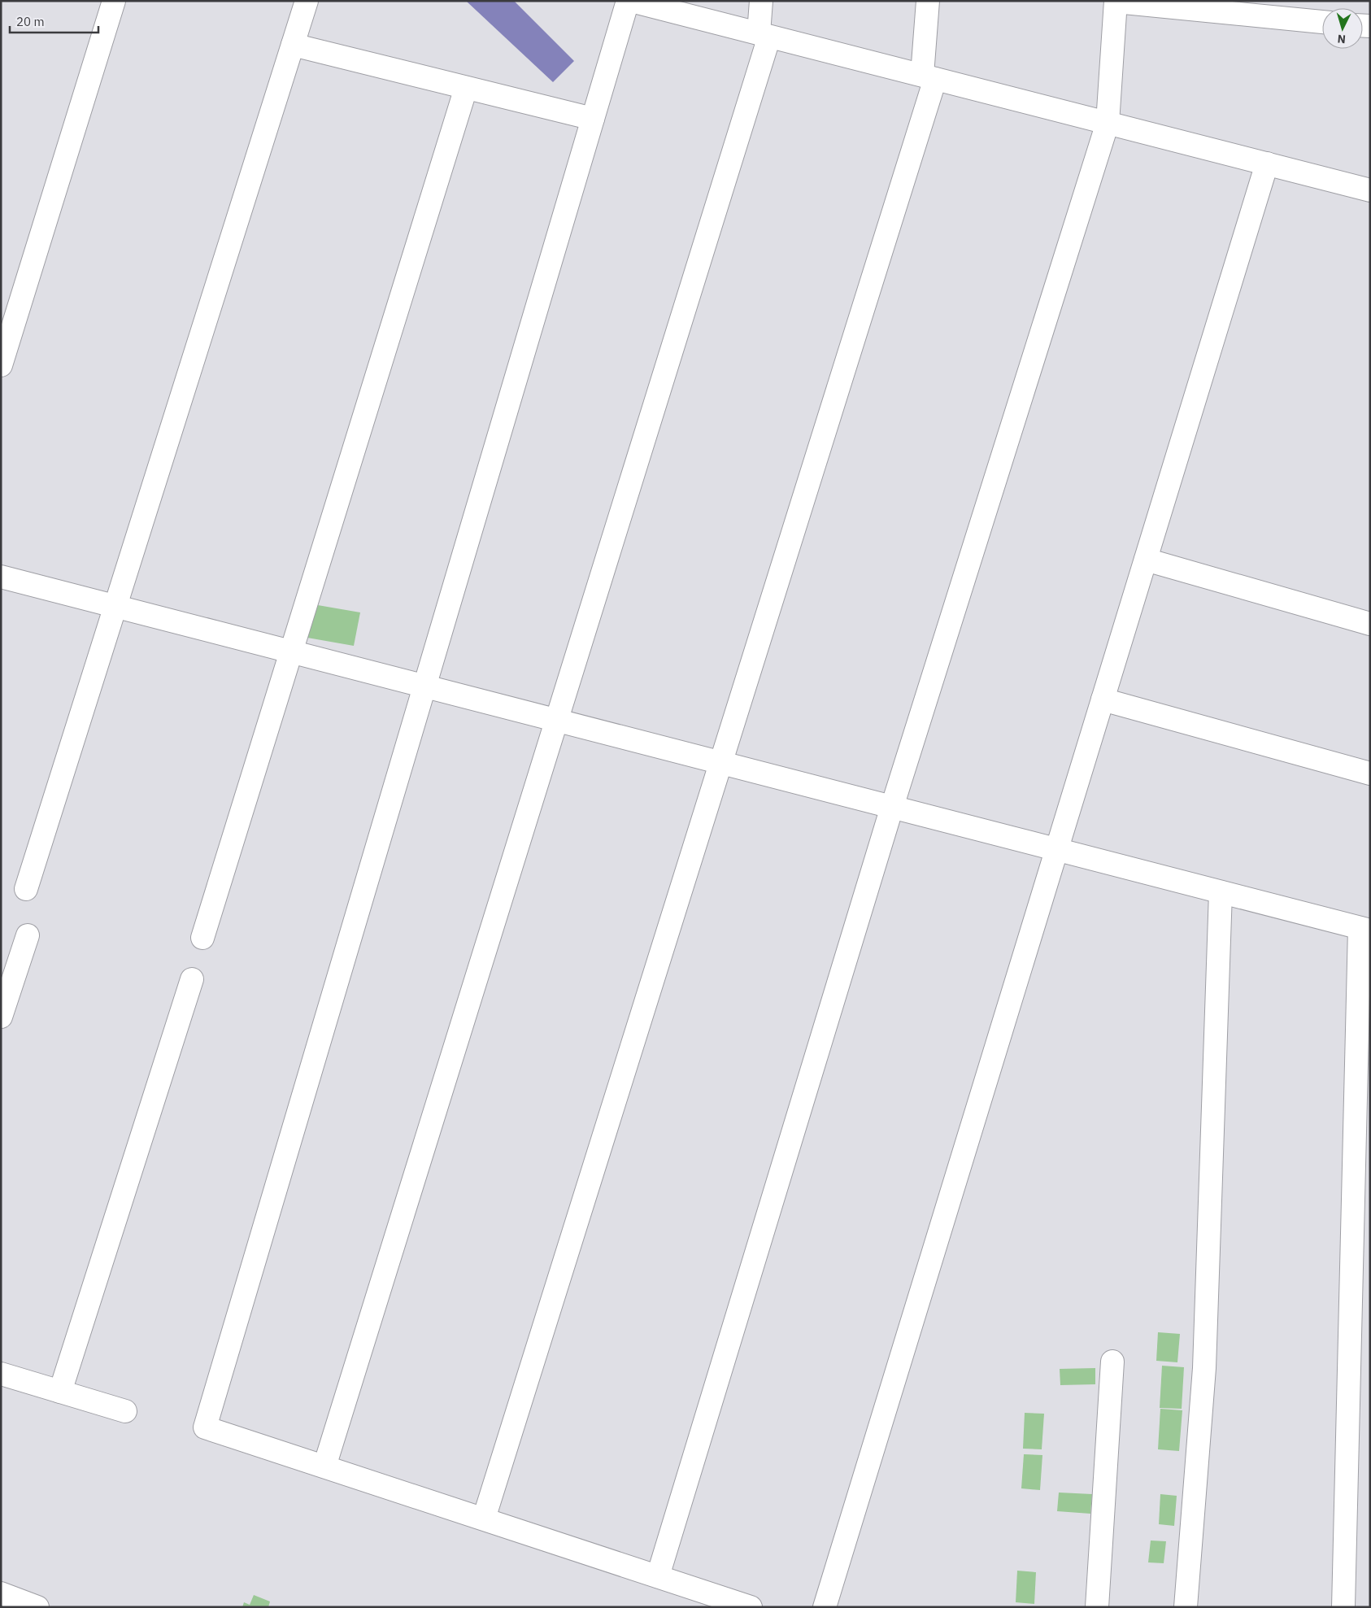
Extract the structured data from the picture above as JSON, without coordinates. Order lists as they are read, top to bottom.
{
  "scale_bar": "20 m",
  "north": "bottom"
}
